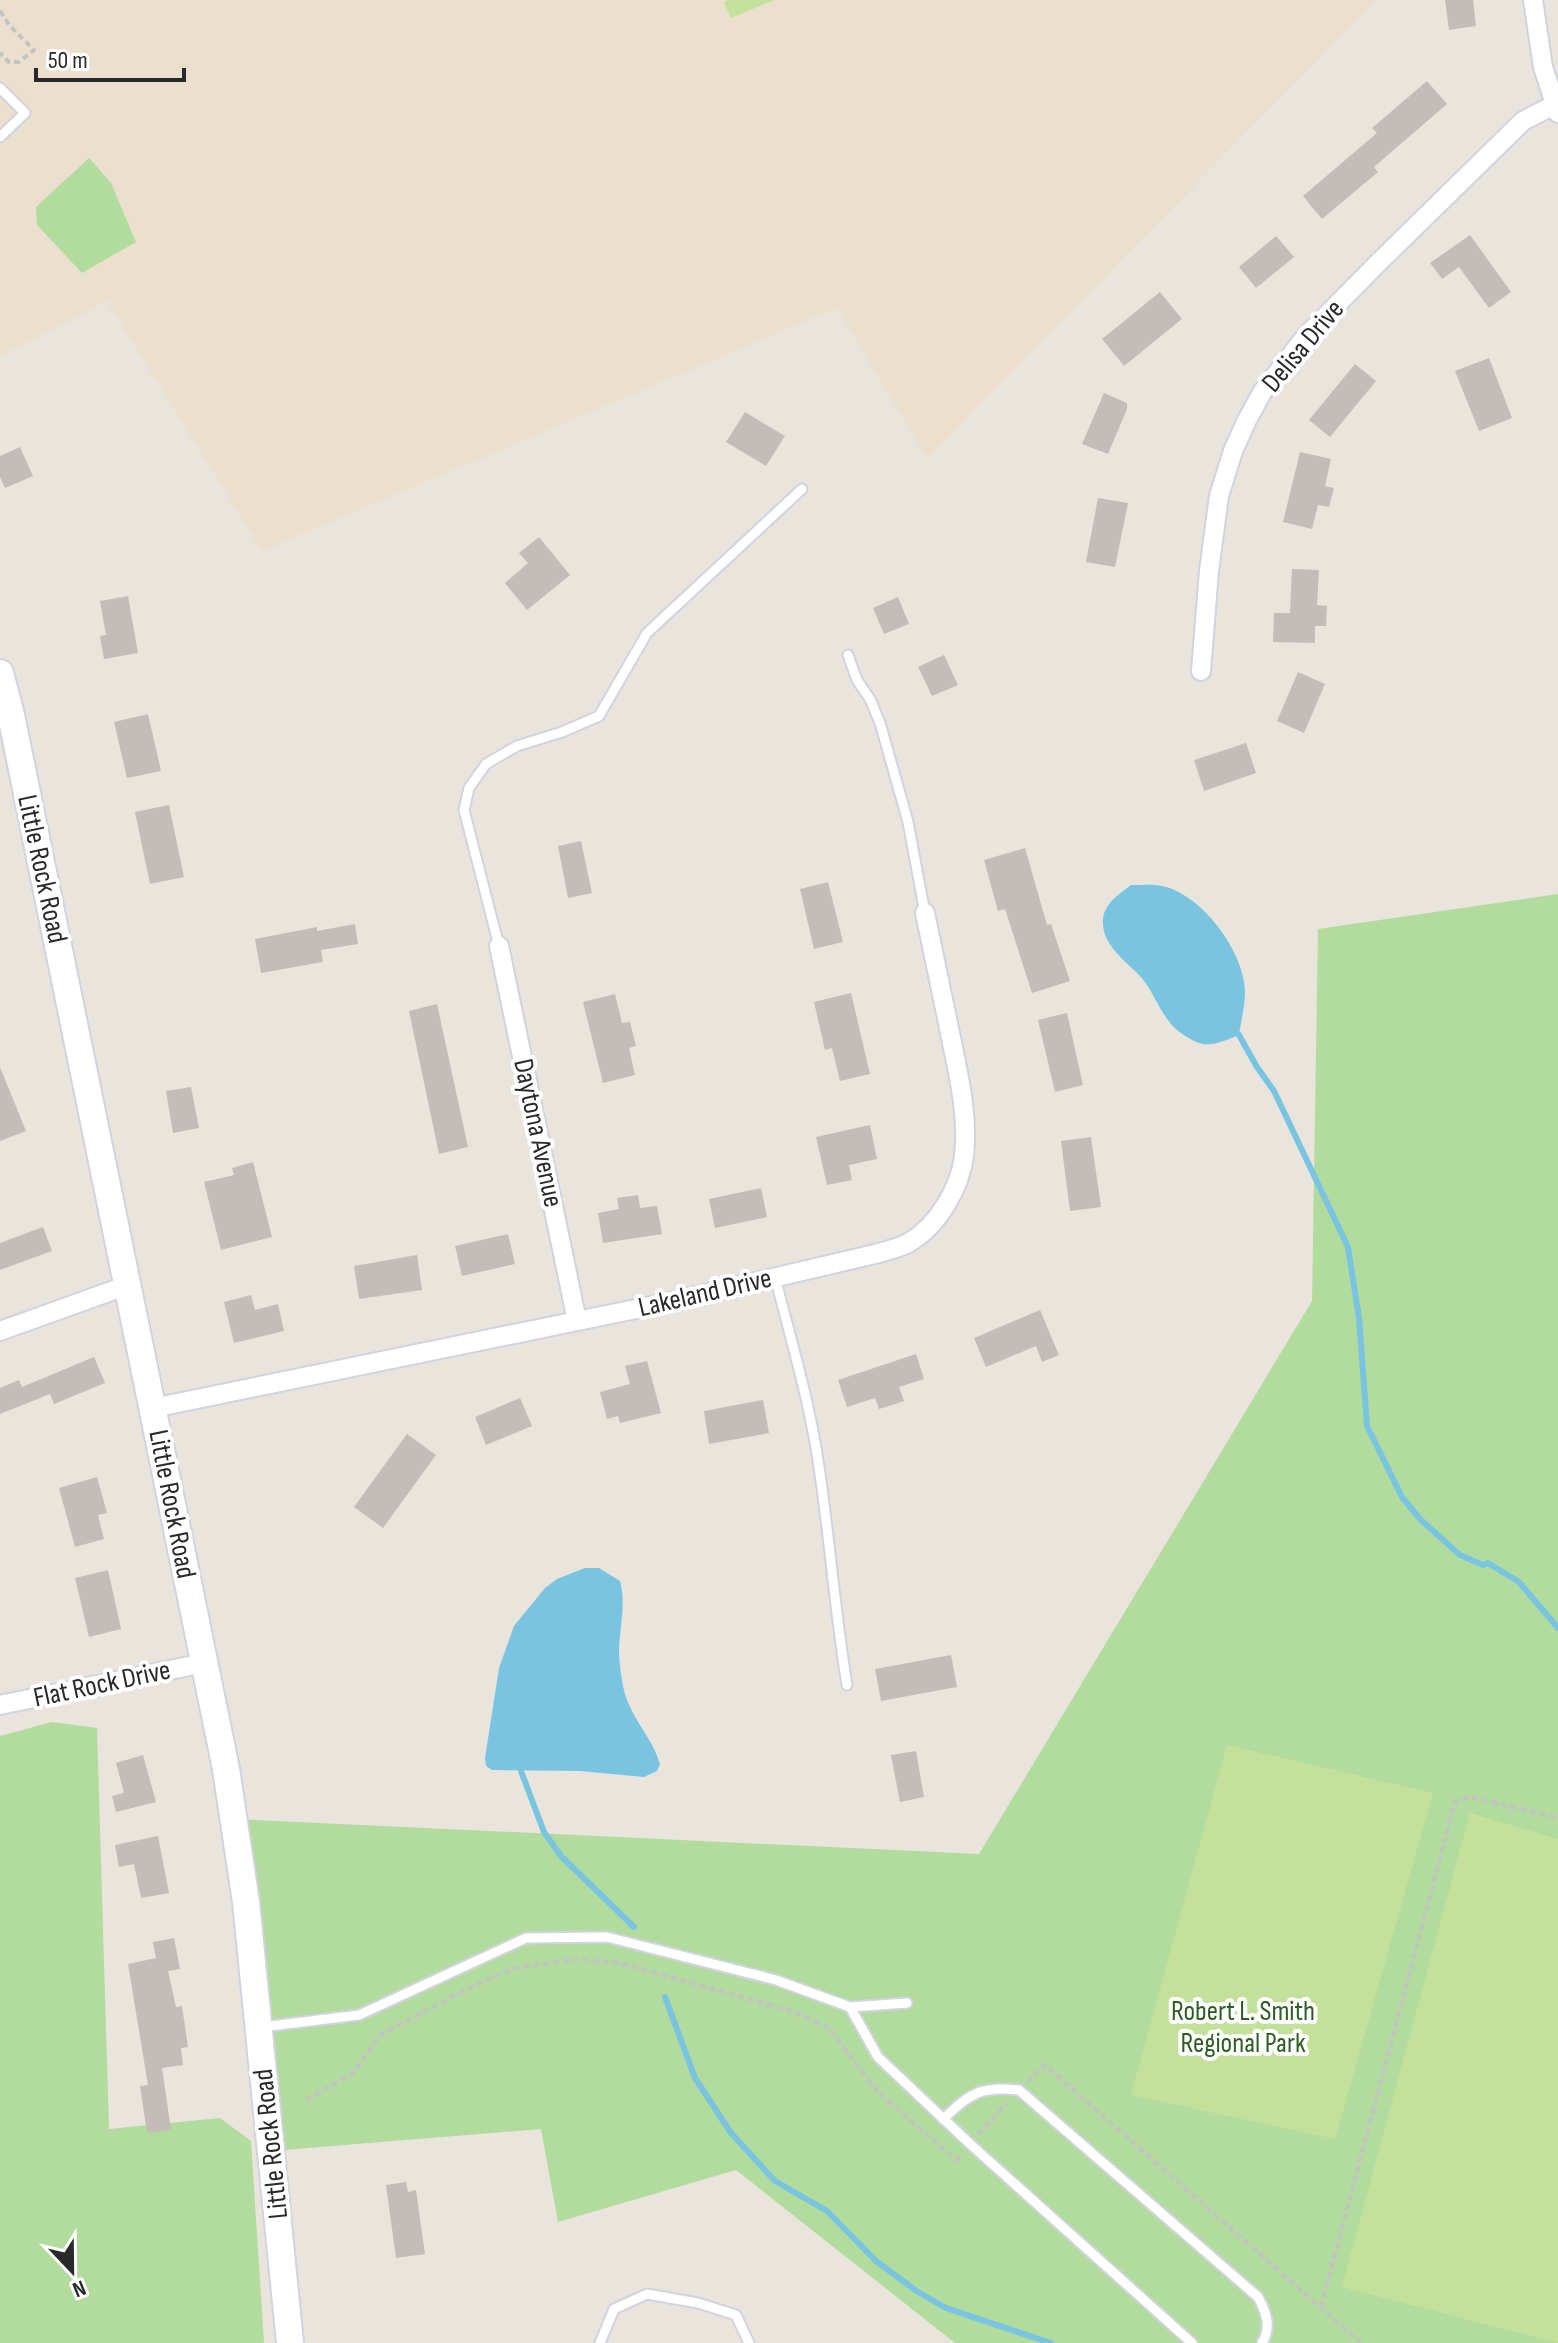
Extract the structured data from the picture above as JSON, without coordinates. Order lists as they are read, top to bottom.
{
  "streets": {
    "main road": ["Little Rock Road"],
    "street": [
      "Delisa Drive",
      "Daytona Avenue",
      "Lakeland Drive",
      "Flat Rock Drive"
    ]
  },
  "crossings": [
    ["Little Rock Road", "Lakeland Drive"],
    ["Little Rock Road", "Flat Rock Drive"],
    ["Daytona Avenue", "Lakeland Drive"]
  ],
  "parks": ["Robert L. Smith Regional Park"],
  "scale_bar": "50 m",
  "north": "bottom"
}
